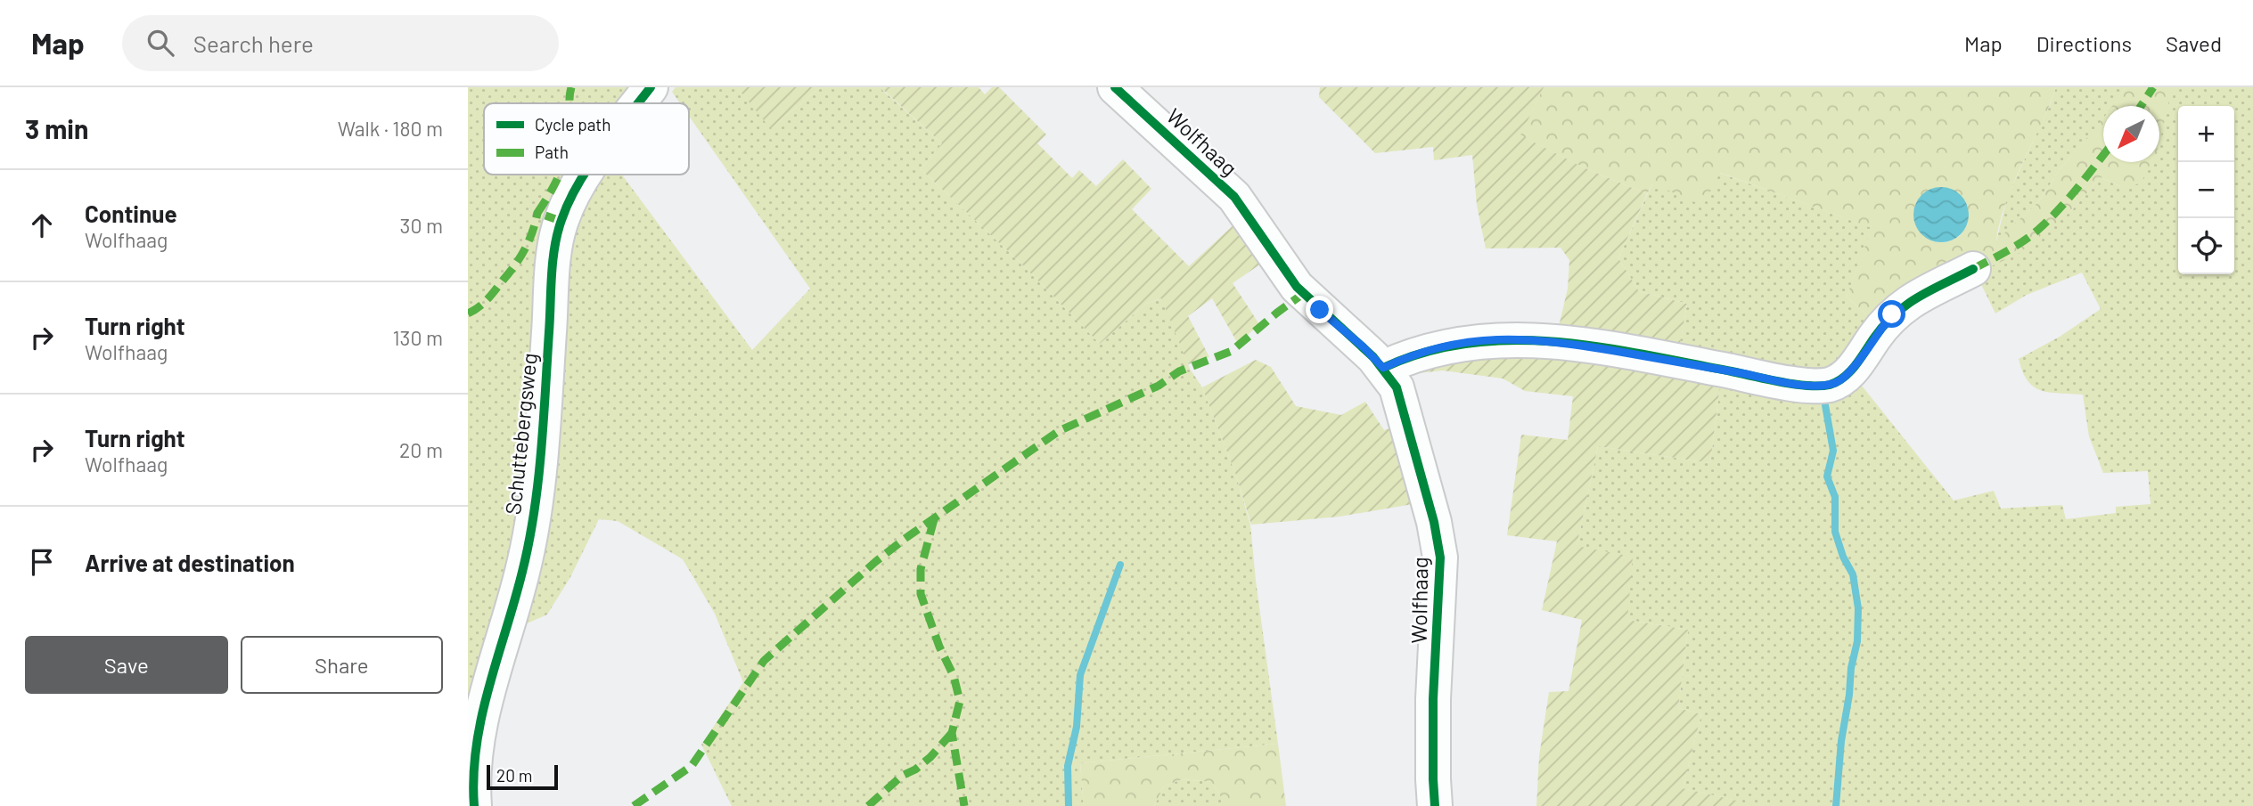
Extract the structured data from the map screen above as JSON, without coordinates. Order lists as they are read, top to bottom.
{
  "streets": {
    "street": ["Wolfhaag", "Schuttebergsweg"]
  },
  "legend": ["Cycle path", "Path"],
  "scale_bar": "20 m",
  "north": "bottom left",
  "page": {
    "header": "Map",
    "search": "Search here",
    "nav": ["Map", "Directions", "Saved"],
    "heading": ["3 min", "Walk · 180 m"],
    "map_buttons": ["+", "−"],
    "list": [
      ["Continue", "Wolfhaag", "30 m"],
      ["Turn right", "Wolfhaag", "130 m"],
      ["Turn right", "Wolfhaag", "20 m"],
      "Arrive at destination"
    ],
    "buttons": ["Save", "Share"],
    "scale": "20 m"
  }
}
